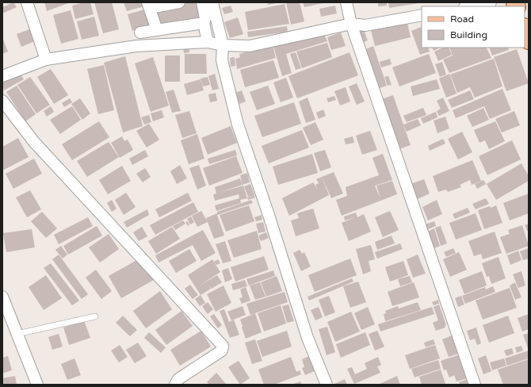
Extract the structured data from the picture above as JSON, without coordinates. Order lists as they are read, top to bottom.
{
  "legend": ["Road", "Building"]
}
